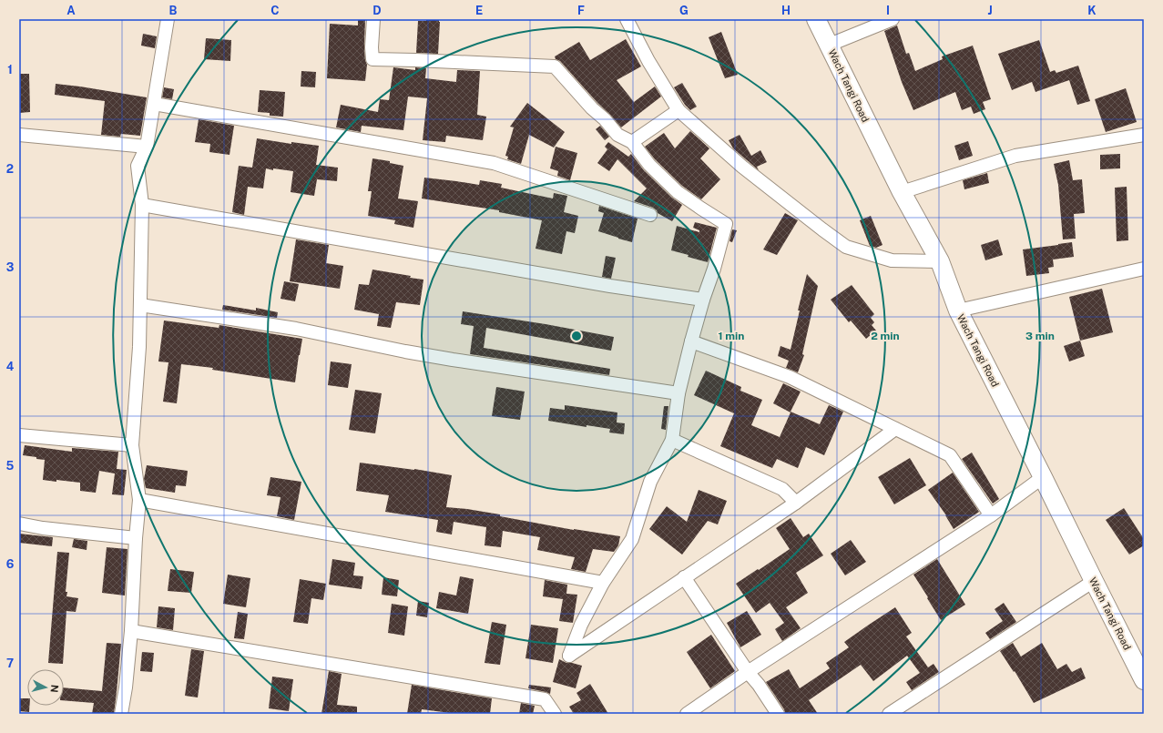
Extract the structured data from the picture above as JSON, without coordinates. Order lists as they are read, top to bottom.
{
  "streets": {
    "main road": ["Wach Tangi Road"]
  },
  "north": "right",
  "grid": {
    "columns": [
      "A",
      "B",
      "C",
      "D",
      "E",
      "F",
      "G",
      "H",
      "I",
      "J",
      "K"
    ],
    "rows": [
      "1",
      "2",
      "3",
      "4",
      "5",
      "6",
      "7"
    ]
  },
  "rings": ["1 min", "2 min", "3 min"]
}
